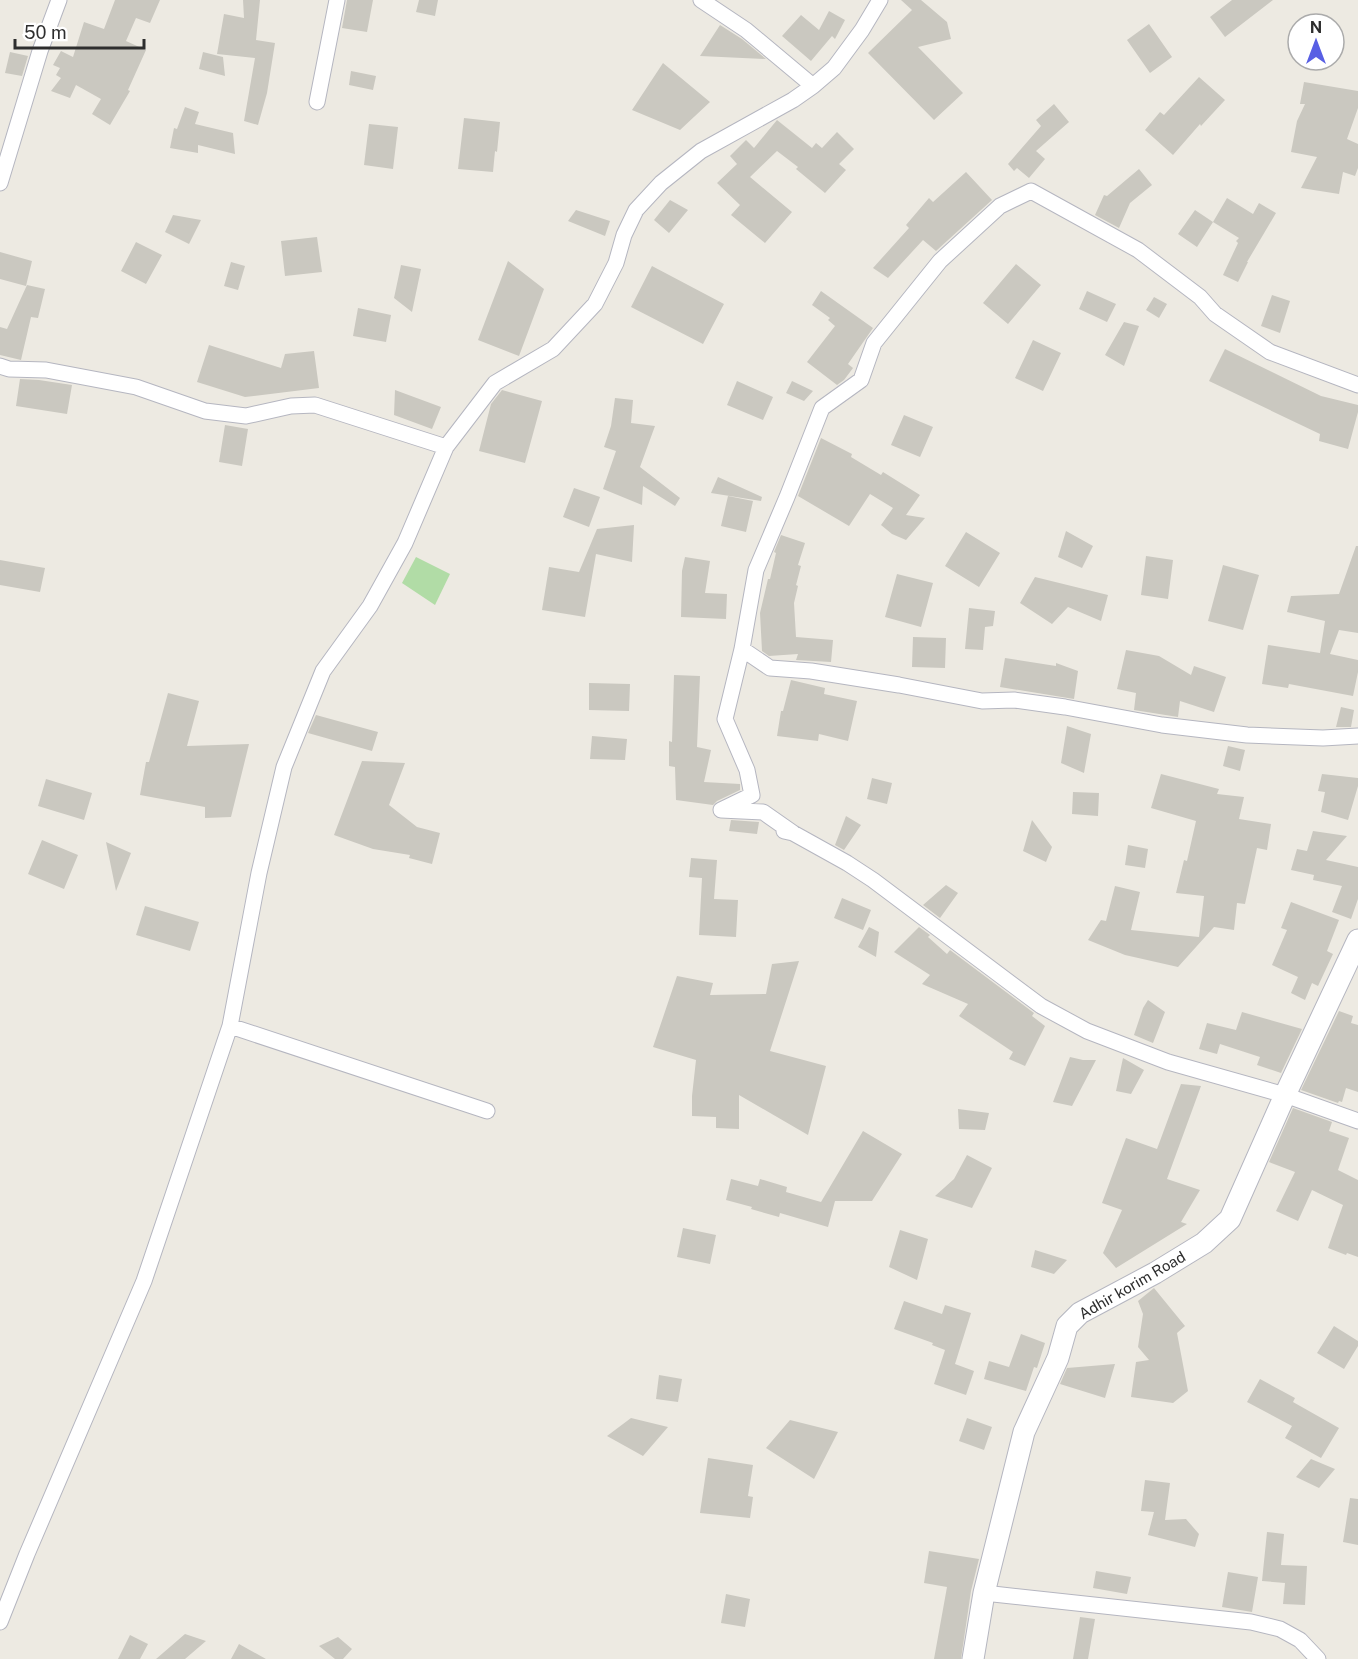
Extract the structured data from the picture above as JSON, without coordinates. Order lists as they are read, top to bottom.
{
  "streets": {
    "main road": ["Adhir korim Road"]
  },
  "scale_bar": "50 m",
  "north": "top"
}
